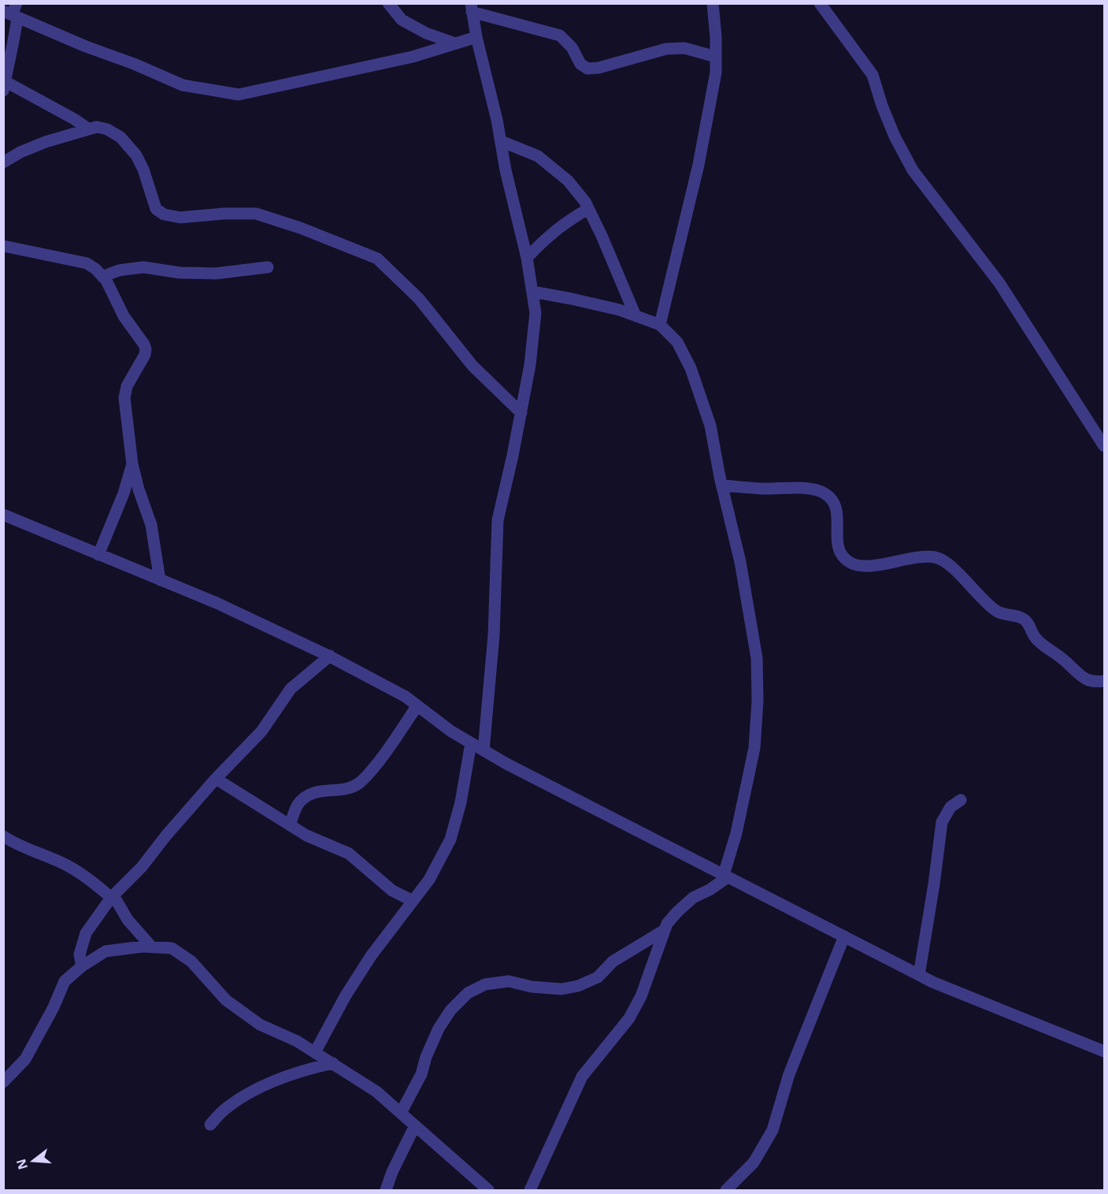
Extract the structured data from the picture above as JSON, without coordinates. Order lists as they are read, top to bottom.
{
  "north": "left"
}
